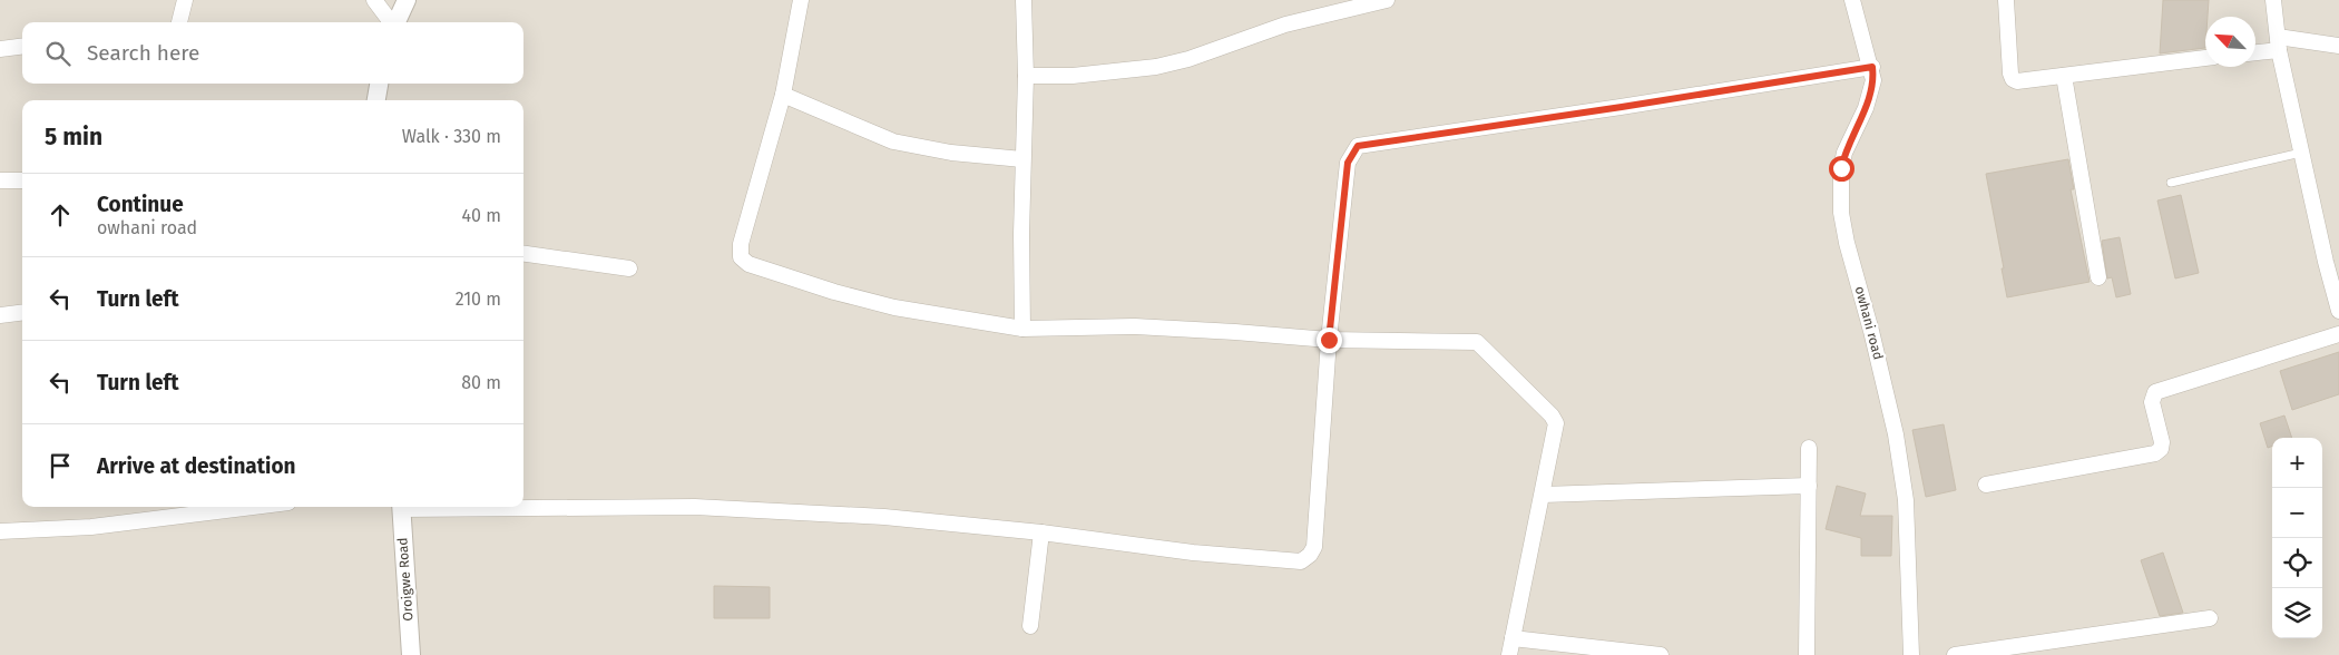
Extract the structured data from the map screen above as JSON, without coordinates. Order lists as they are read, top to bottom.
{
  "streets": {
    "street": ["owhani road", "Oroigwe Road"]
  },
  "north": "top left",
  "page": {
    "search": "Search here",
    "heading": ["5 min", "Walk · 330 m"],
    "list": [
      ["Continue", "owhani road", "40 m"],
      ["Turn left", "210 m"],
      ["Turn left", "80 m"],
      "Arrive at destination"
    ],
    "map_buttons": ["+", "−"]
  }
}
